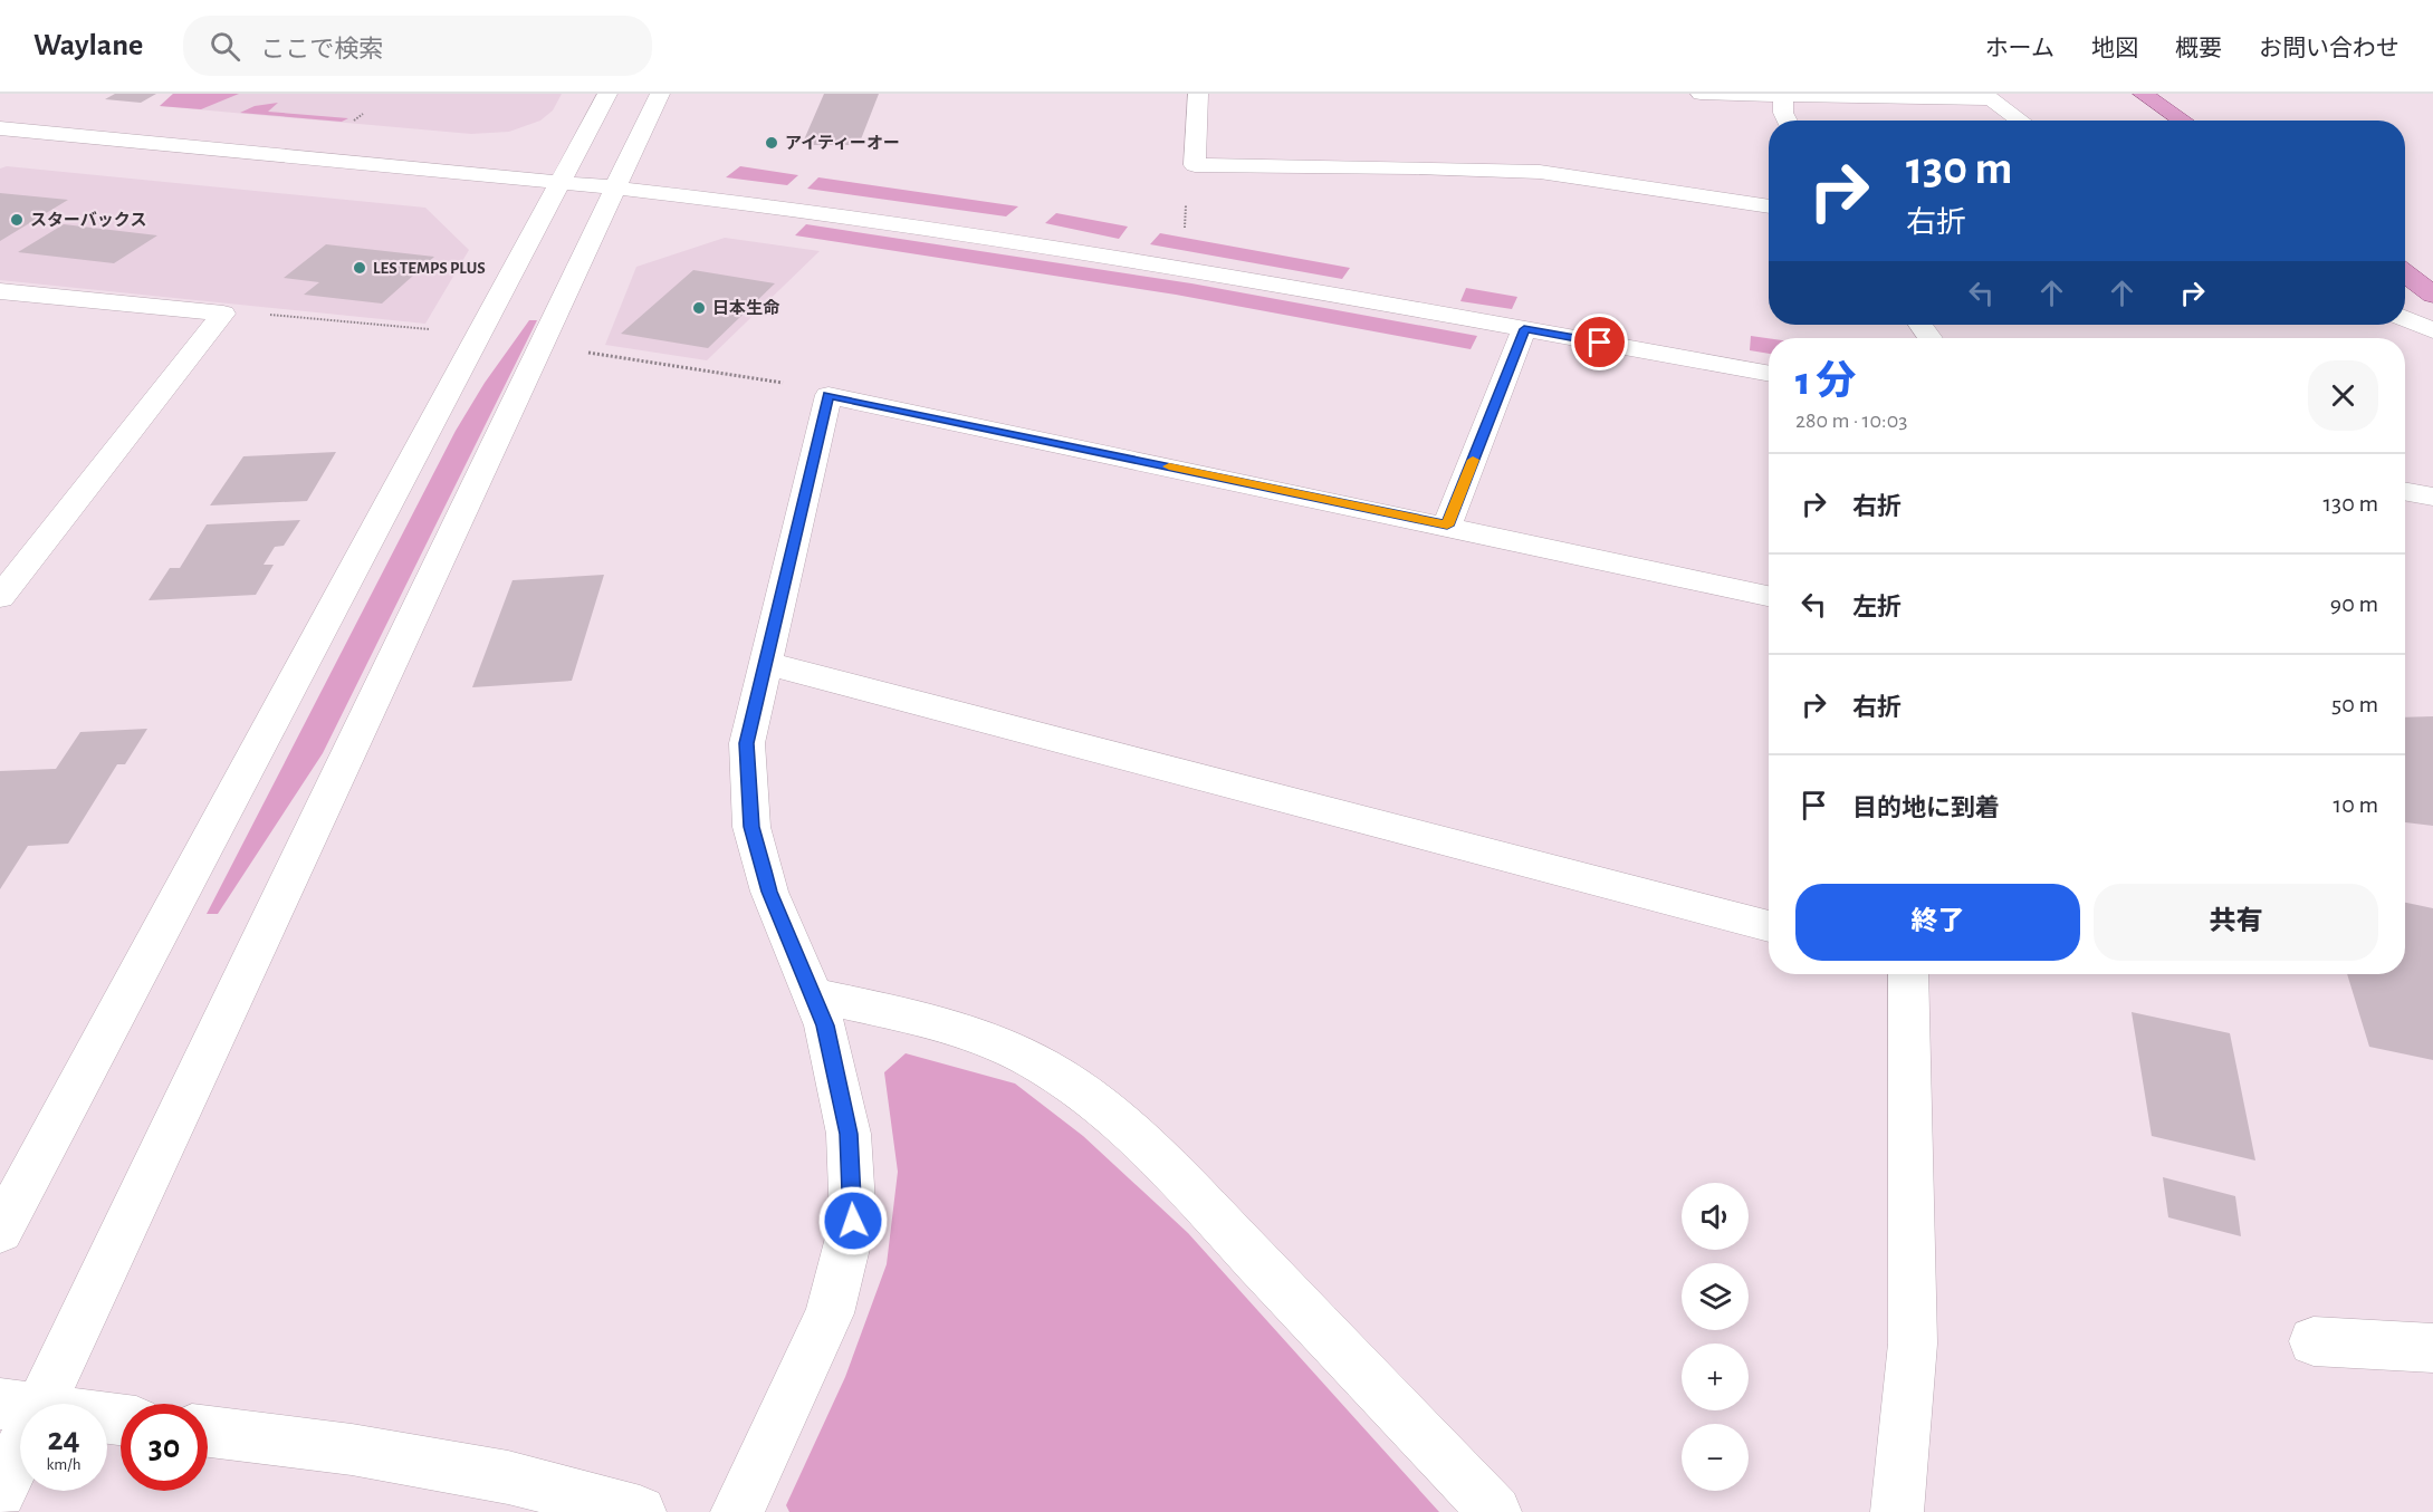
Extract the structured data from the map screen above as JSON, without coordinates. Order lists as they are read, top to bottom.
{
  "places": [
    "アイティーオー",
    "スターバックス",
    "LES TEMPS PLUS",
    "日本生命"
  ],
  "page": {
    "header": "Waylane",
    "search": "ここで検索",
    "nav": [
      "ホーム",
      "地図",
      "概要",
      "お問い合わせ"
    ],
    "turn": ["130 m", "右折"],
    "heading": ["1 分", "280 m · 10:03"],
    "list": [
      {
        "name": "右折",
        "value": "130 m"
      },
      {
        "name": "左折",
        "value": "90 m"
      },
      {
        "name": "右折",
        "value": "50 m"
      },
      {
        "name": "目的地に到着",
        "value": "10 m"
      }
    ],
    "buttons": ["終了", "共有"],
    "map_buttons": ["+", "−"],
    "speed": "24 km/h",
    "limit": "30"
  }
}
